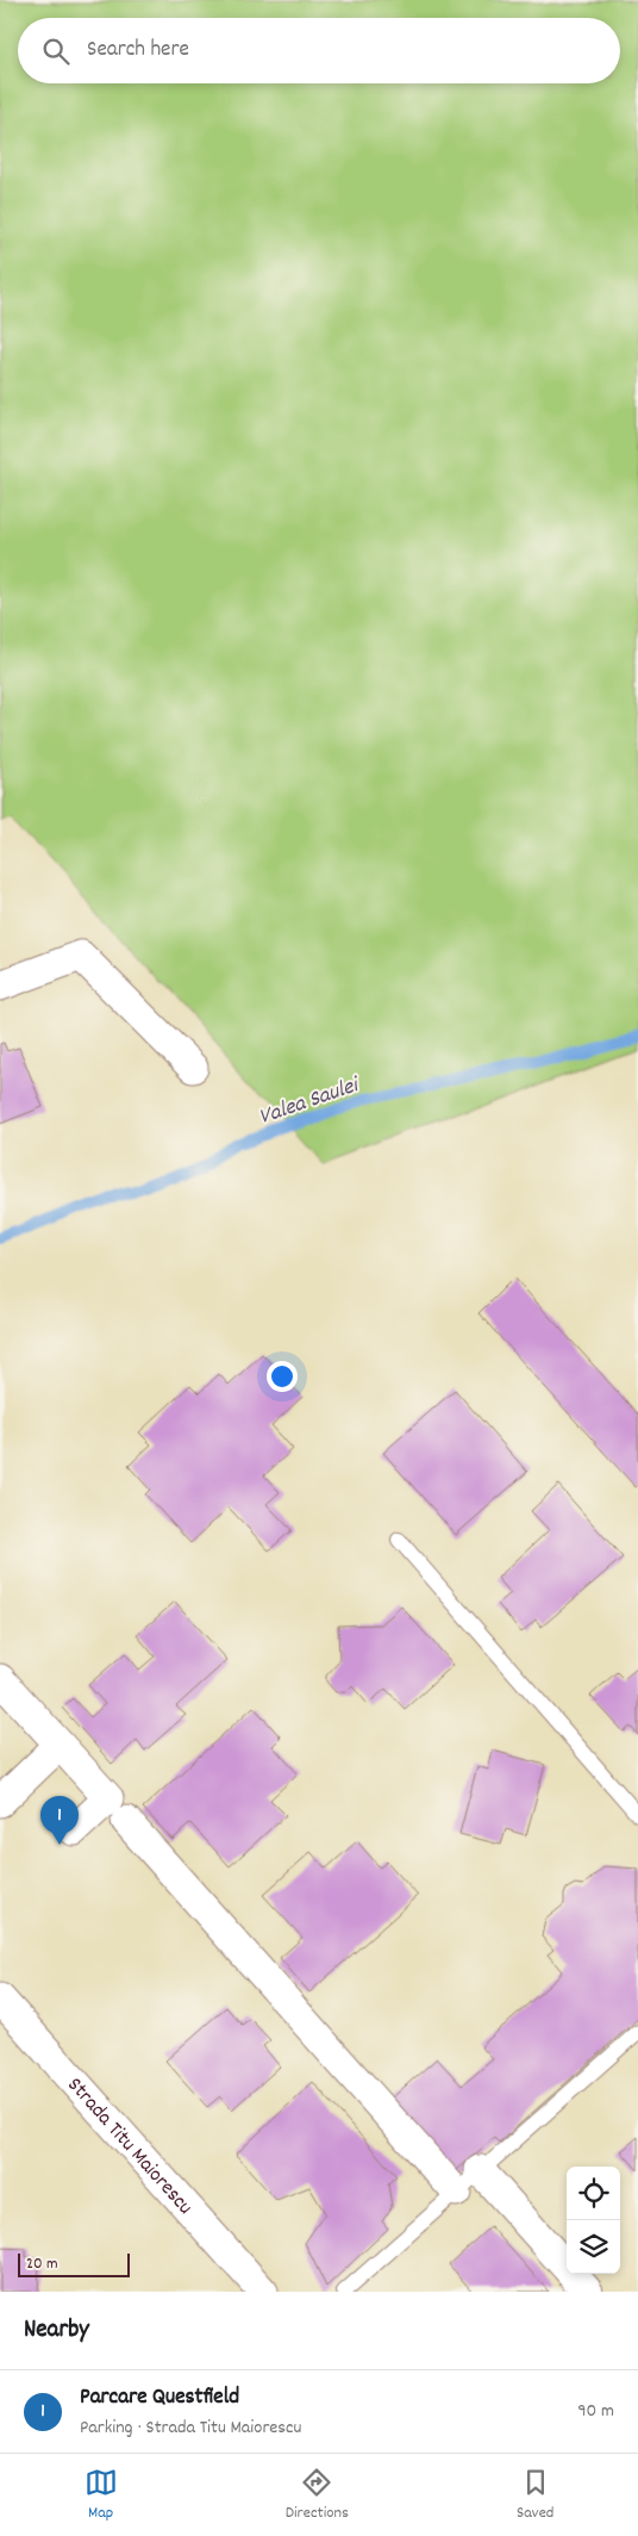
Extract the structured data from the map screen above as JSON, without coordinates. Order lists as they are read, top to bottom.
{
  "streets": {
    "street": ["Strada Titu Maiorescu"]
  },
  "water": ["Valea Saulei"],
  "scale_bar": "20 m",
  "page": {
    "search": "Search here",
    "pins": "1",
    "scale": "20 m",
    "heading": "Nearby",
    "list": [
      {
        "mark": "1",
        "name": "Parcare Questfield",
        "note": "Parking · Strada Titu Maiorescu",
        "value": "90 m"
      }
    ],
    "nav": ["Map", "Directions", "Saved"]
  }
}
